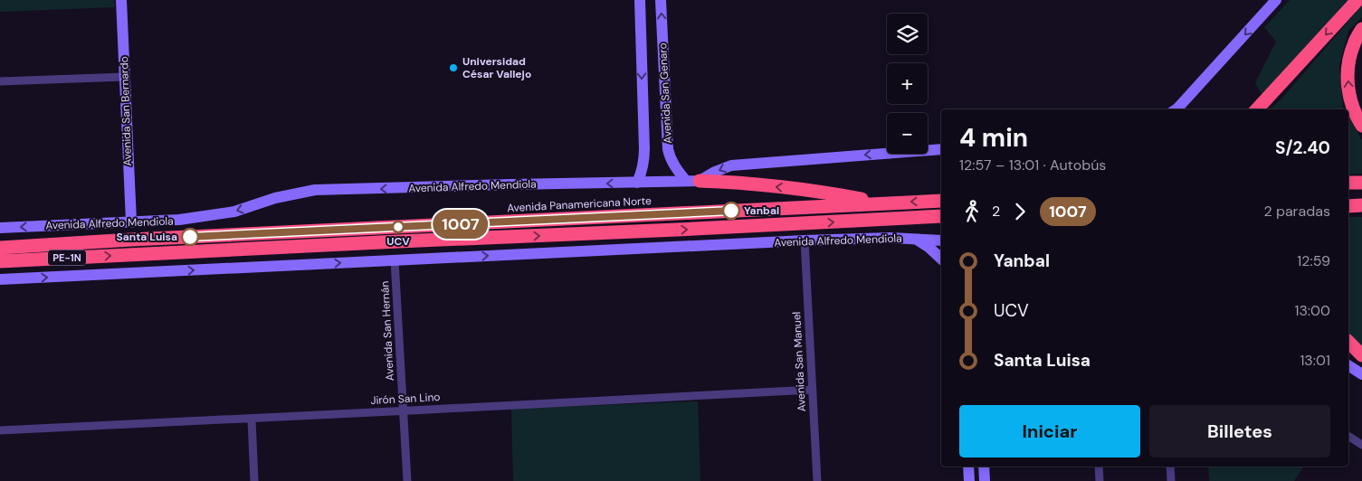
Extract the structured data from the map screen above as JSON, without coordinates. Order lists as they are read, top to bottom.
{
  "streets": {
    "highway": ["Avenida Panamericana Norte", "PE-1N"],
    "main road": ["Avenida San Genaro", "Avenida San Bernardo", "Avenida Alfredo Mendiola"],
    "street": ["Avenida San Hernán", "Avenida San Manuel", "Jirón San Lino"]
  },
  "crossings": [
    ["Avenida San Genaro", "Avenida Alfredo Mendiola"],
    ["Avenida San Bernardo", "Avenida Alfredo Mendiola"],
    ["Avenida Alfredo Mendiola", "Avenida San Hernán"],
    ["Avenida Alfredo Mendiola", "Avenida San Manuel"],
    ["Avenida San Hernán", "Jirón San Lino"],
    ["Avenida San Manuel", "Jirón San Lino"]
  ],
  "places": [
    "Universidad César Vallejo",
    "Yanbal",
    "UCV",
    "Santa Luisa"
  ],
  "lines": ["bus line 1007"],
  "page": {
    "on_map": "1007",
    "map_buttons": ["+", "−"],
    "heading": ["4 min", "12:57 – 13:01 · Autobús", "S/2.40"],
    "legs": ["2", "1007", "2 paradas"],
    "list": [
      {
        "name": "Yanbal",
        "value": "12:59"
      },
      {
        "name": "UCV",
        "value": "13:00"
      },
      {
        "name": "Santa Luisa",
        "value": "13:01"
      }
    ],
    "buttons": ["Iniciar", "Billetes"]
  }
}
